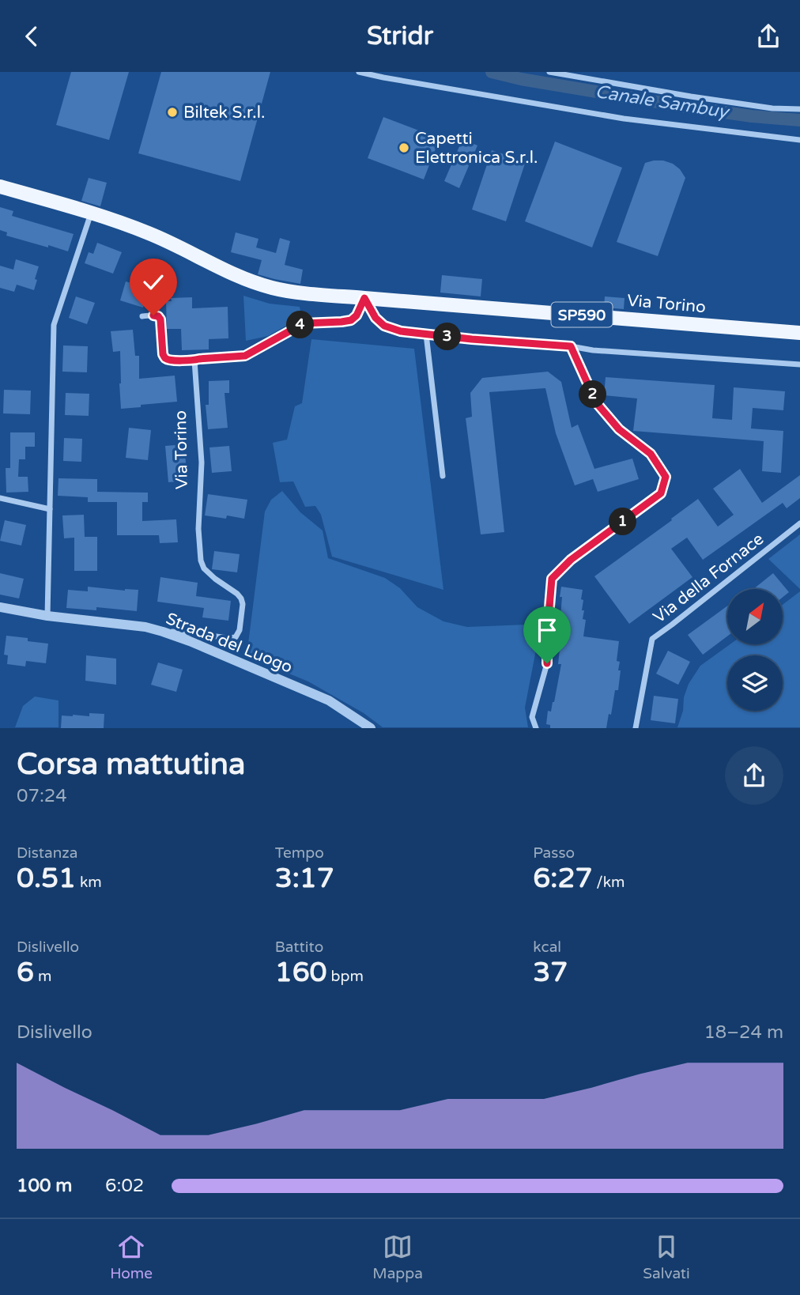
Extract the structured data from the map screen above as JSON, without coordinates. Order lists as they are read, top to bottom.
{
  "streets": {
    "main road": ["Via Torino", "SP590"],
    "street": ["Via della Fornace", "Strada del Luogo"]
  },
  "crossings": [
    ["Via Torino", "Strada del Luogo"]
  ],
  "water": ["Canale Sambuy"],
  "places": ["Biltek S.r.l.", "Capetti Elettronica S.r.l."],
  "north": "top right",
  "page": {
    "header": "Stridr",
    "pins": [
      "4",
      "3",
      "2",
      "1"
    ],
    "heading": ["Corsa mattutina", "07:24"],
    "stats": [
      ["Distanza", "0.51 km"],
      ["Tempo", "3:17"],
      ["Passo", "6:27 /km"],
      ["Dislivello", "6 m"],
      ["Battito", "160 bpm"],
      ["kcal", "37"]
    ],
    "chart": ["Dislivello", "18–24 m"],
    "list": [
      {
        "name": "100 m",
        "note": "6:02"
      }
    ],
    "tabs": ["Home", "Mappa", "Salvati"]
  }
}
